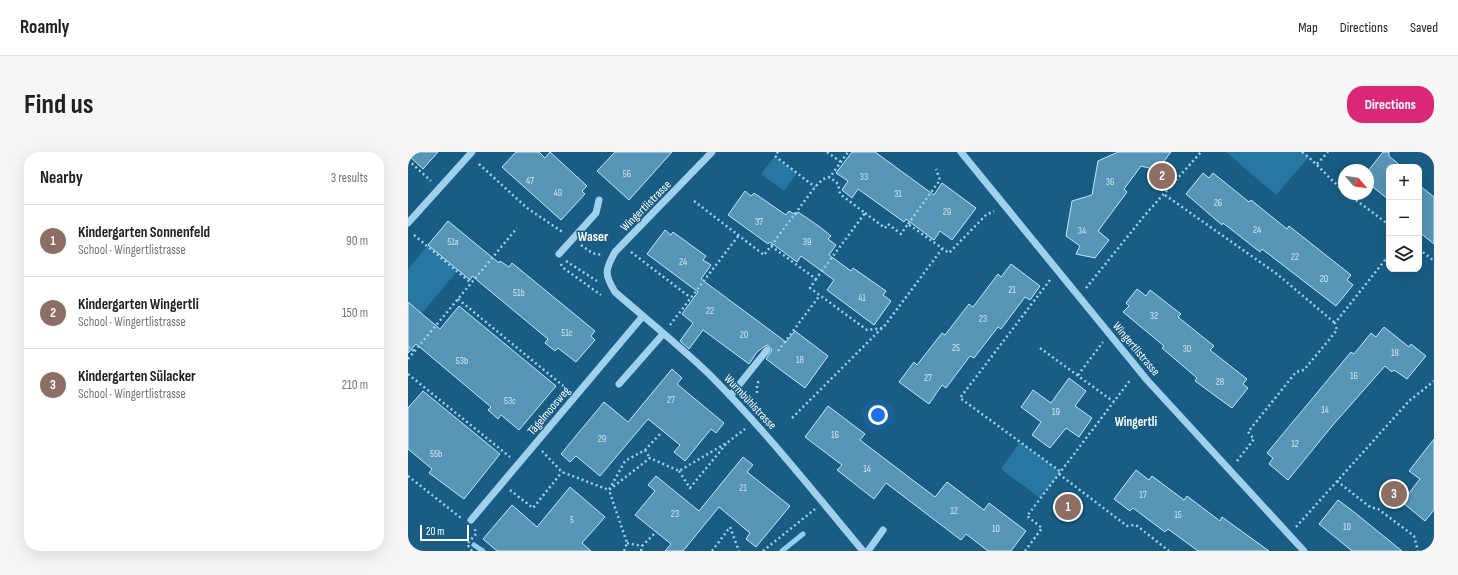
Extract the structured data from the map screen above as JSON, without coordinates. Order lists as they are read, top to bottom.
{
  "streets": {
    "street": ["Wingertlistrasse", "Wurmbühlstrasse", "Tägelmoosweg"]
  },
  "crossings": [
    ["Wingertlistrasse", "Wurmbühlstrasse"],
    ["Wurmbühlstrasse", "Tägelmoosweg"]
  ],
  "districts": ["Waser", "Wingertli"],
  "house_numbers": [
    "56",
    "33",
    "47",
    "36",
    "49",
    "31",
    "26",
    "29",
    "37",
    "24",
    "34",
    "51a",
    "39",
    "22",
    "24",
    "20",
    "21",
    "51b",
    "41",
    "22",
    "32",
    "23",
    "51c",
    "20",
    "25",
    "30",
    "18",
    "18",
    "53b",
    "16",
    "27",
    "28",
    "27",
    "53c",
    "14",
    "19",
    "16",
    "29",
    "12",
    "55b",
    "14",
    "21",
    "17",
    "12",
    "23",
    "15",
    "5",
    "10",
    "10"
  ],
  "scale_bar": "20 m",
  "north": "bottom right",
  "page": {
    "header": "Roamly",
    "nav": ["Map", "Directions", "Saved"],
    "buttons": "Directions",
    "title": "Find us",
    "heading": ["Nearby", "3 results"],
    "pins": ["2", "3", "1"],
    "map_buttons": ["+", "−"],
    "list": [
      {
        "mark": "1",
        "name": "Kindergarten Sonnenfeld",
        "note": "School · Wingertlistrasse",
        "value": "90 m"
      },
      {
        "mark": "2",
        "name": "Kindergarten Wingertli",
        "note": "School · Wingertlistrasse",
        "value": "150 m"
      },
      {
        "mark": "3",
        "name": "Kindergarten Sülacker",
        "note": "School · Wingertlistrasse",
        "value": "210 m"
      }
    ],
    "scale": "20 m"
  }
}
